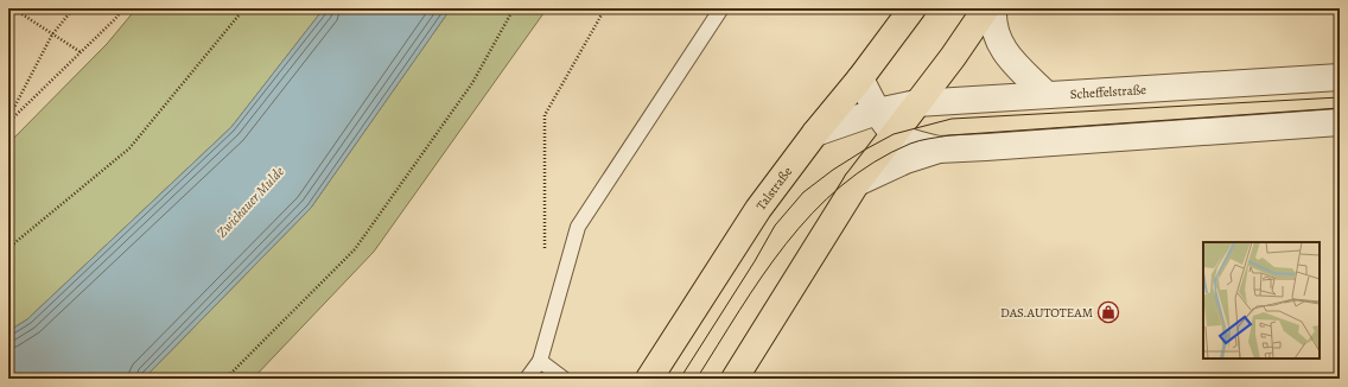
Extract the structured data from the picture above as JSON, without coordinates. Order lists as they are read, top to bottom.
{
  "streets": {
    "main road": ["Talstraße"],
    "street": ["Scheffelstraße"]
  },
  "crossings": [
    ["Scheffelstraße", "Talstraße"]
  ],
  "water": ["Zwickauer Mulde"],
  "places": {
    "shop": ["DAS.AUTOTEAM"]
  }
}
